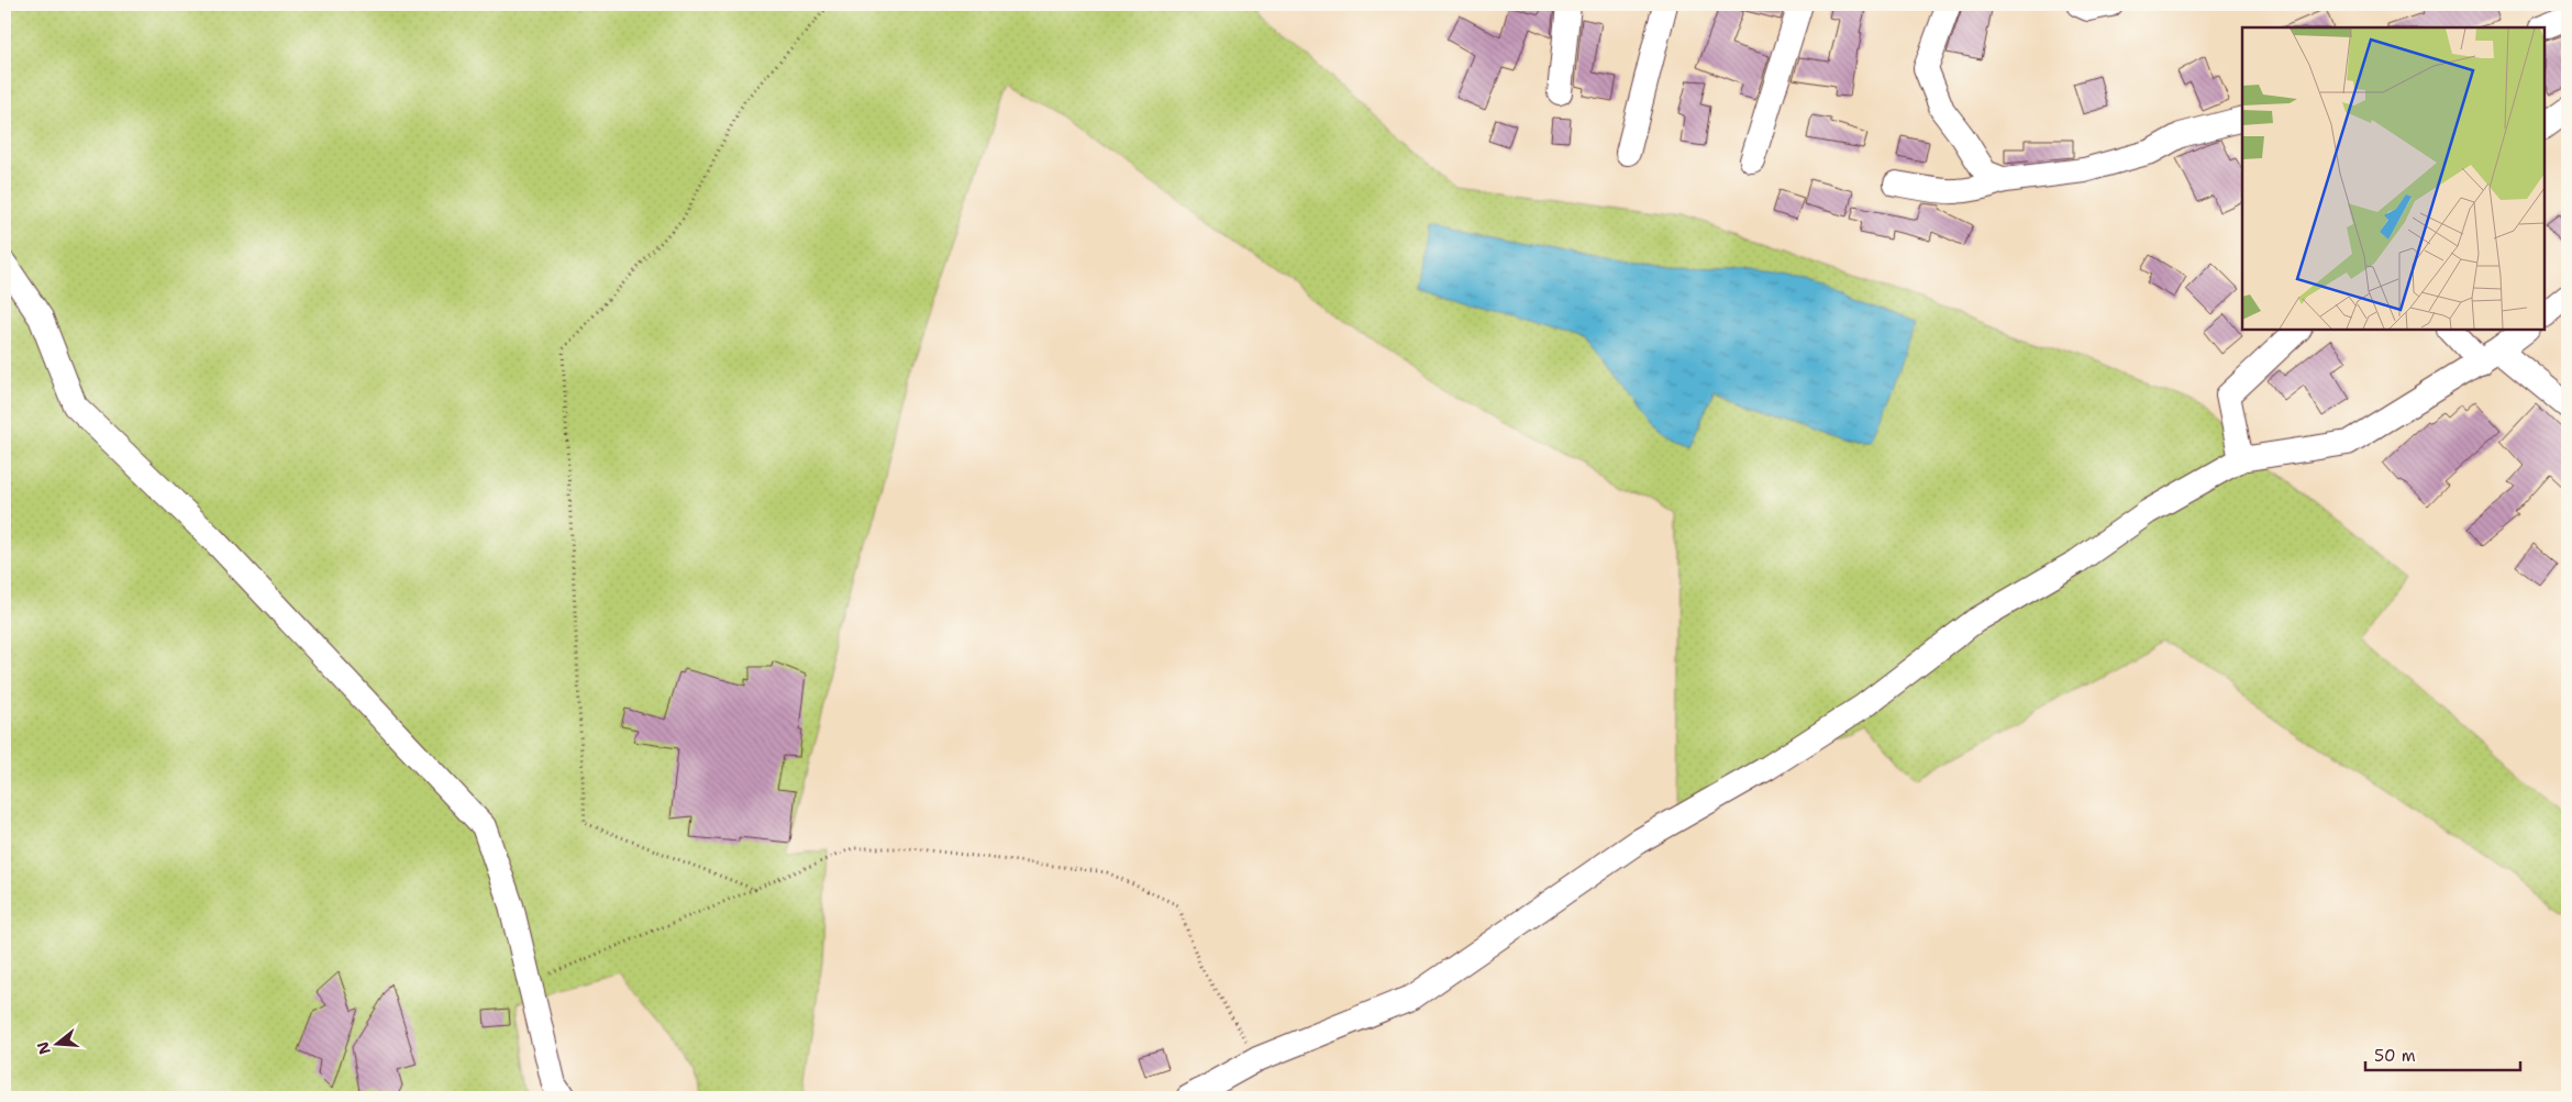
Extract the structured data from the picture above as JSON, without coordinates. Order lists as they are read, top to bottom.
{
  "scale_bar": "50 m",
  "north": "left"
}
